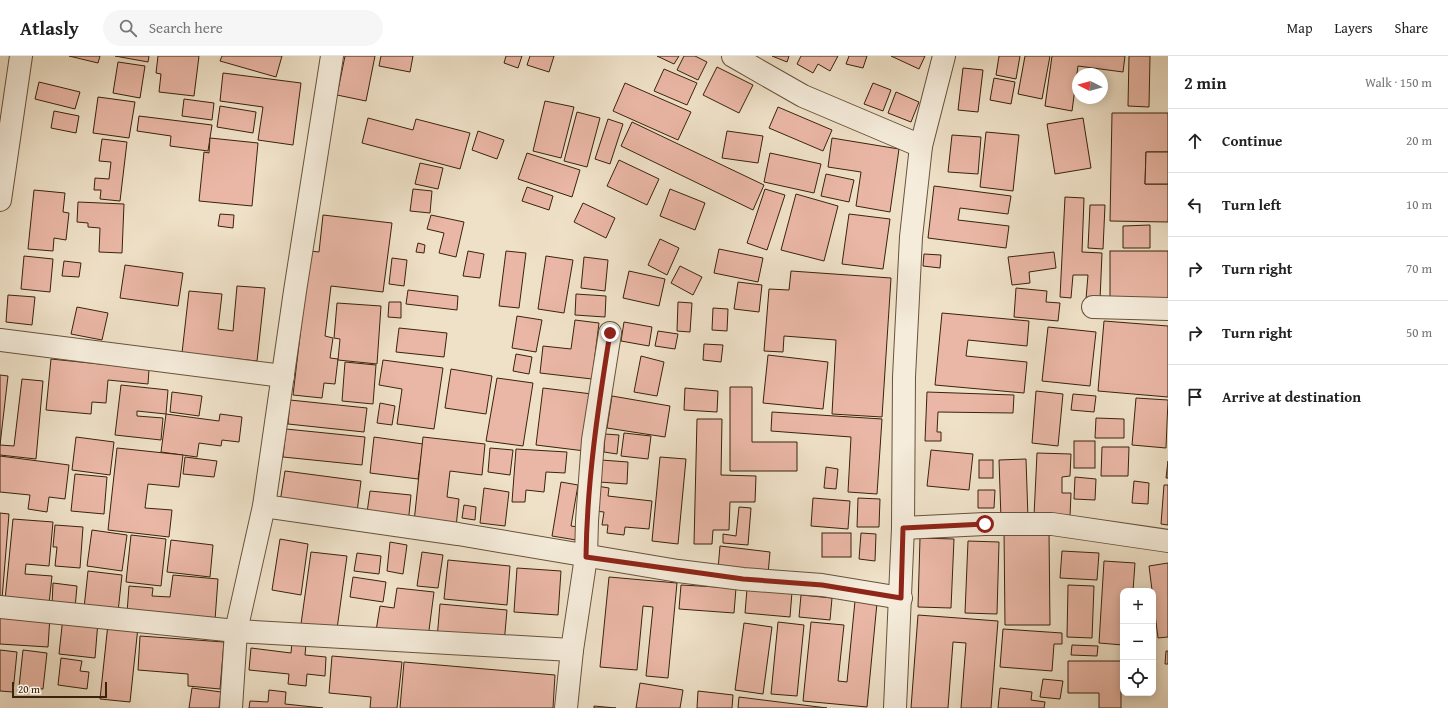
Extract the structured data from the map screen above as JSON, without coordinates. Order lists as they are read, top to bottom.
{
  "scale_bar": "20 m",
  "north": "left",
  "page": {
    "header": "Atlasly",
    "search": "Search here",
    "nav": ["Map", "Layers", "Share"],
    "heading": ["2 min", "Walk · 150 m"],
    "list": [
      ["Continue", "20 m"],
      ["Turn left", "10 m"],
      ["Turn right", "70 m"],
      ["Turn right", "50 m"],
      "Arrive at destination"
    ],
    "map_buttons": ["+", "−"],
    "scale": "20 m"
  }
}
